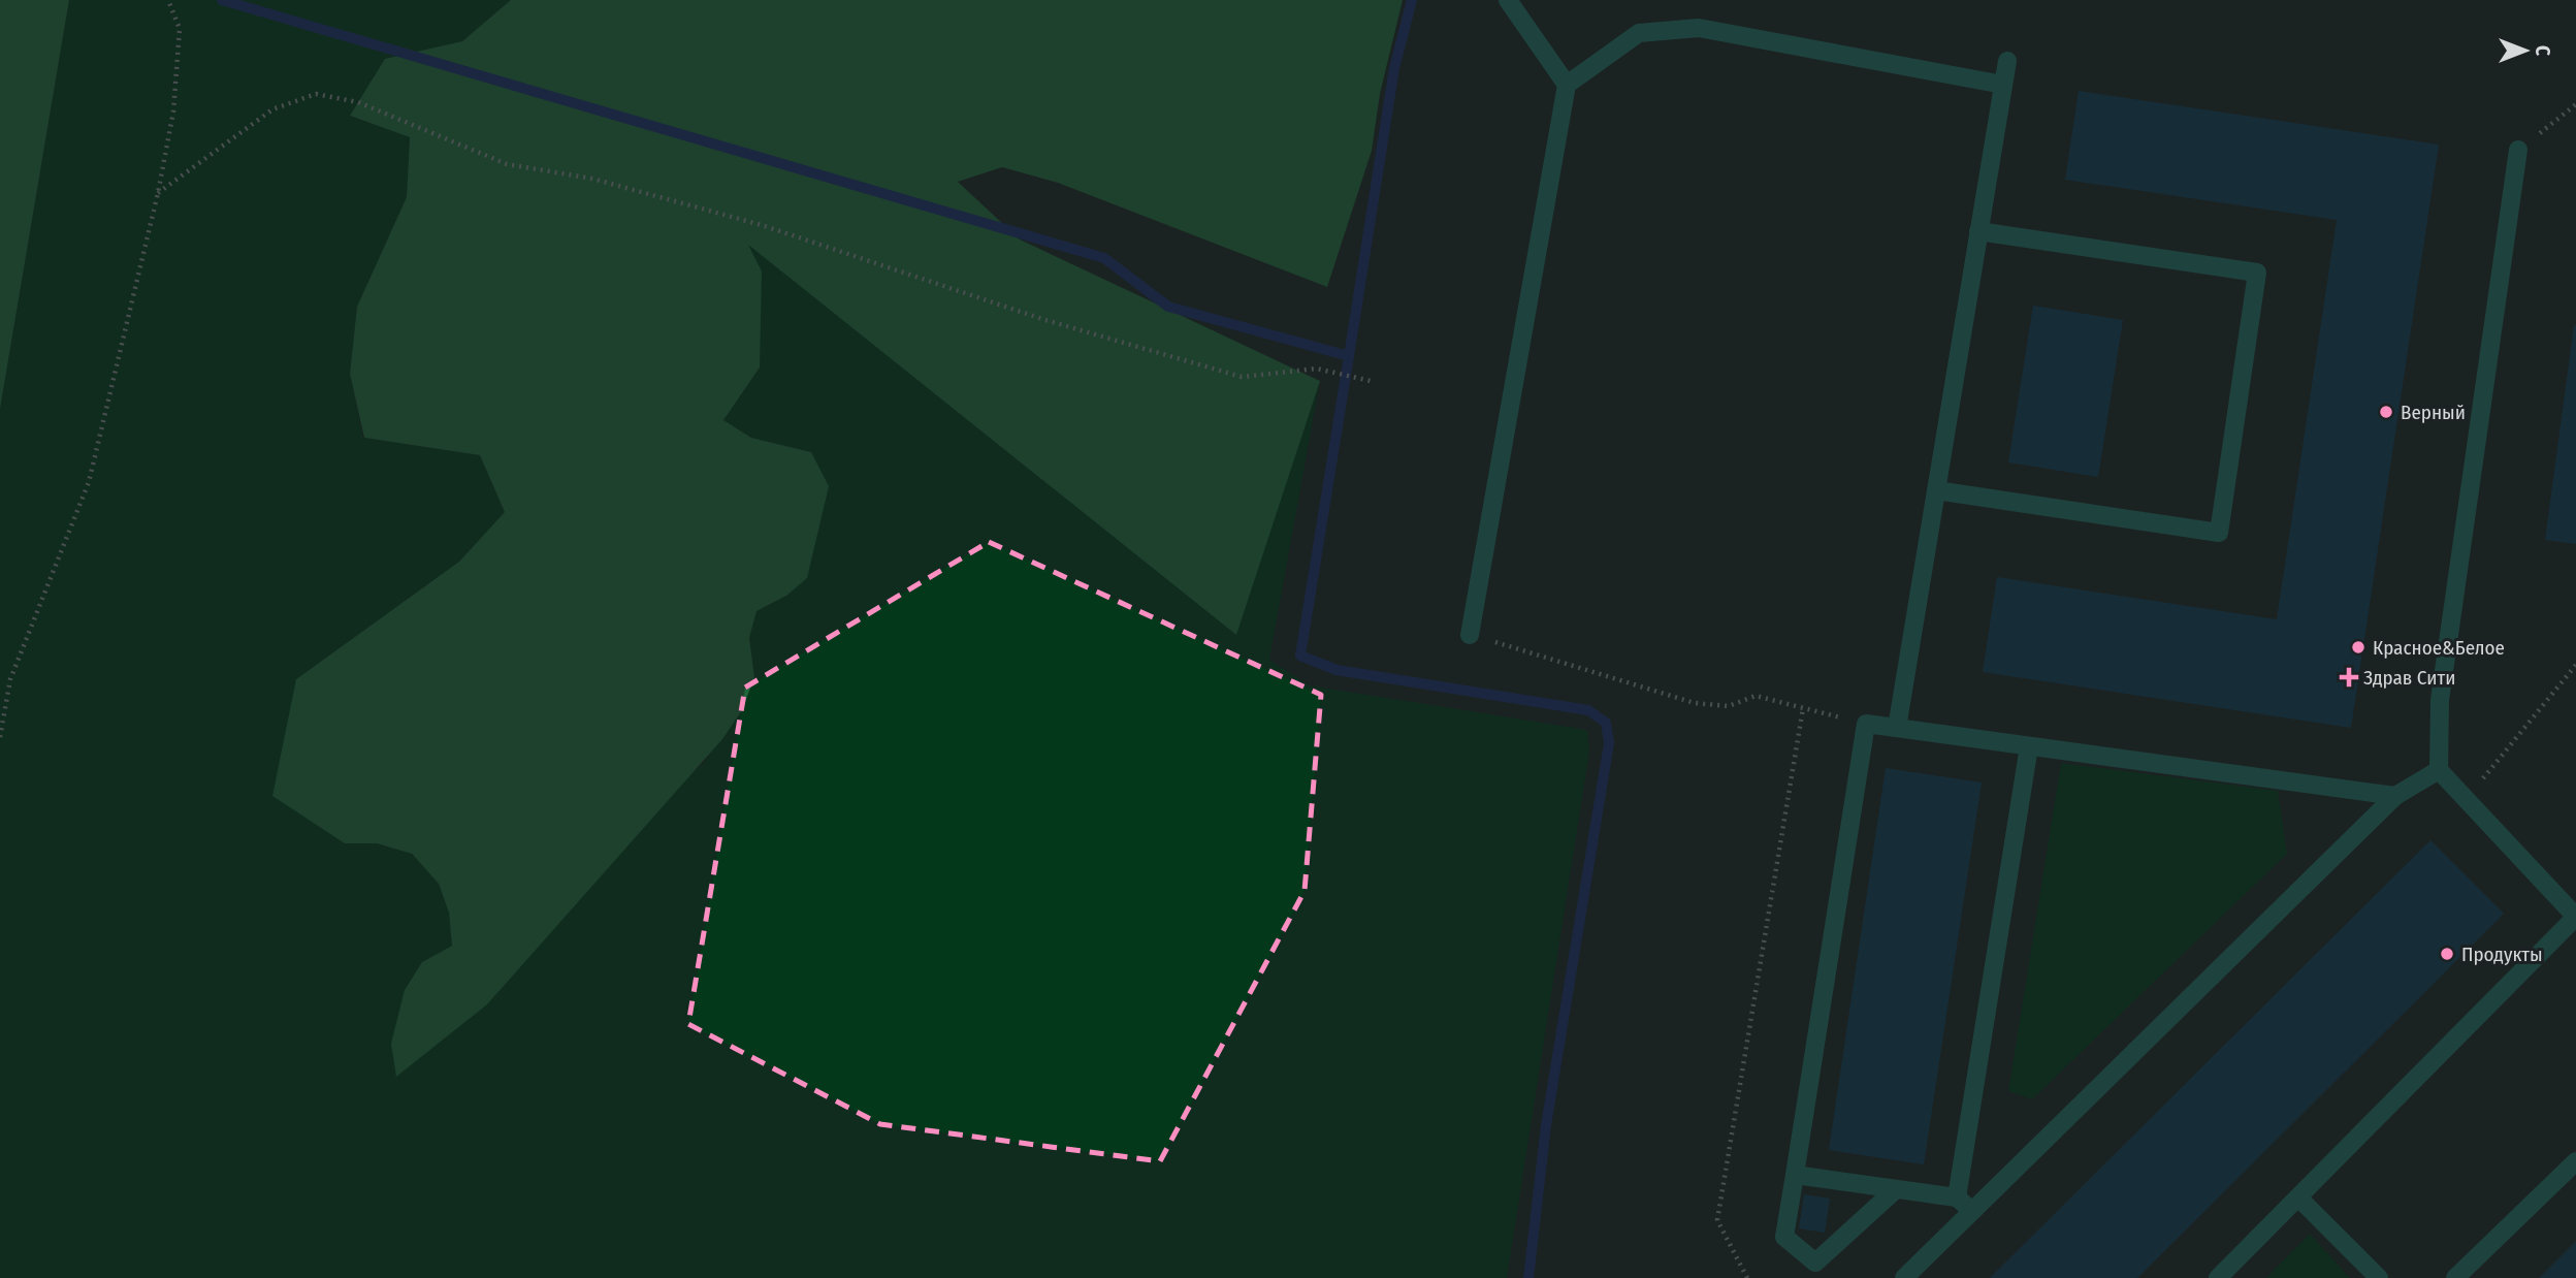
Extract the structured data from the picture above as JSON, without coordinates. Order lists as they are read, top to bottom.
{
  "places": {
    "other": ["Верный", "Красное&Белое", "Продукты"],
    "health": ["Здрав Сити"]
  },
  "north": "right"
}
